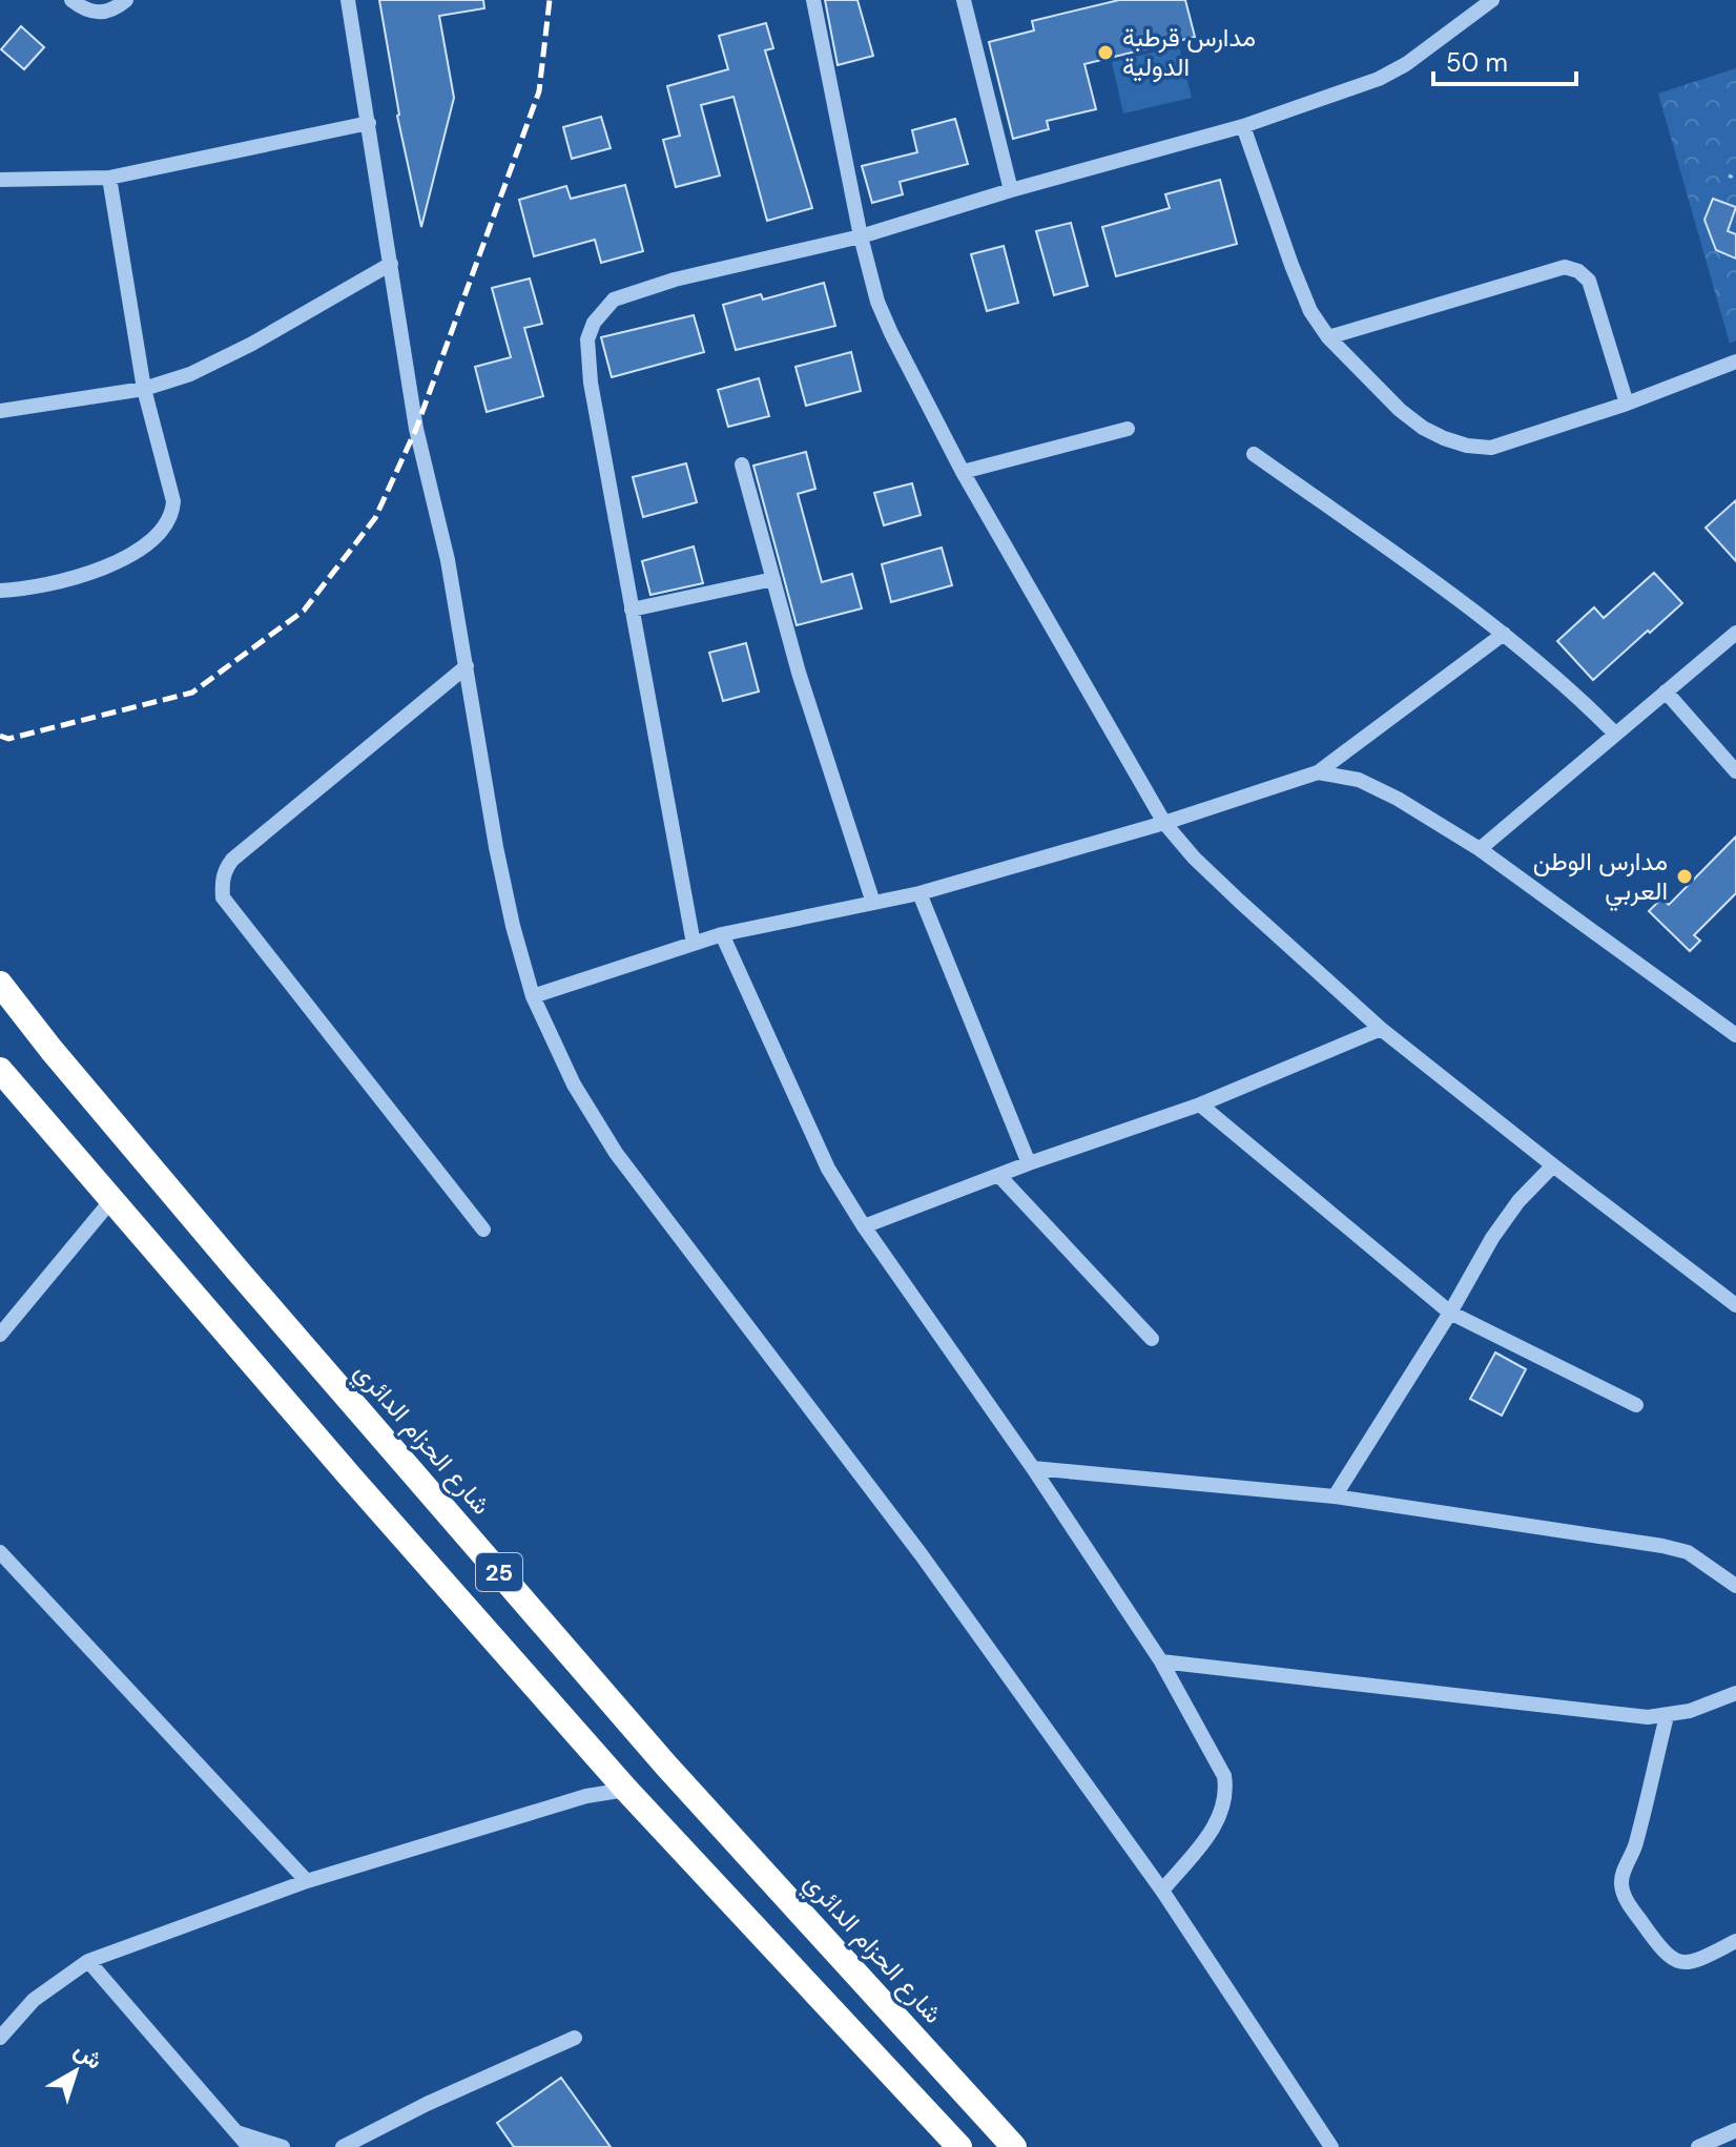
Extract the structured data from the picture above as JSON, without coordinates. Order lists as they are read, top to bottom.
{
  "streets": {
    "highway": ["شارع الحزام الدائري", "25"]
  },
  "places": ["مدارس قرطبة الدولية", "مدارس الوطن العربي"],
  "scale_bar": "50 m",
  "north": "top right"
}
